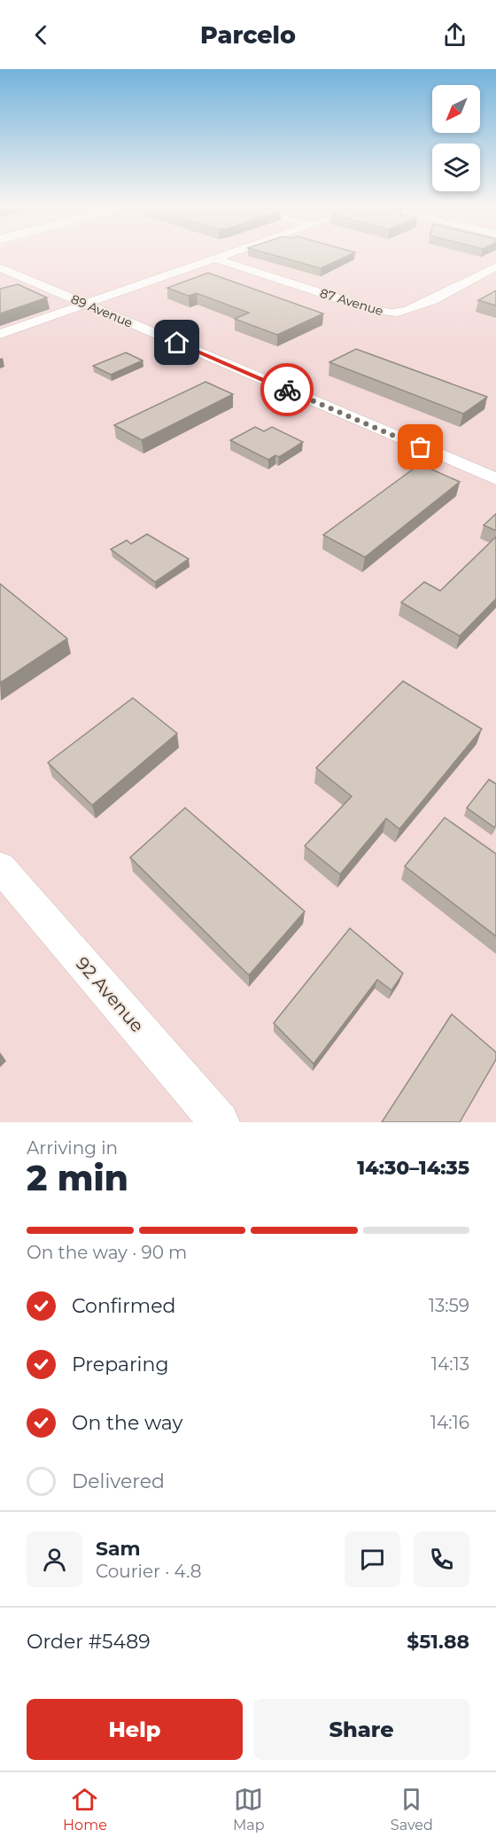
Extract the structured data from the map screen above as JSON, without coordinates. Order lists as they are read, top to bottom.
{
  "streets": {
    "street": ["87 Avenue", "89 Avenue", "92 Avenue"]
  },
  "north": "bottom left",
  "page": {
    "header": "Parcelo",
    "heading": ["2 min", "Arriving in", "14:30–14:35"],
    "panel": [
      "Sam",
      "Courier · 4.8",
      "Order #5489",
      "$51.88"
    ],
    "bar": "On the way · 90 m",
    "list": [
      ["Confirmed", "13:59"],
      ["Preparing", "14:13"],
      ["On the way", "14:16"],
      "Delivered"
    ],
    "buttons": ["Help", "Share"],
    "tabs": ["Home", "Map", "Saved"]
  }
}
